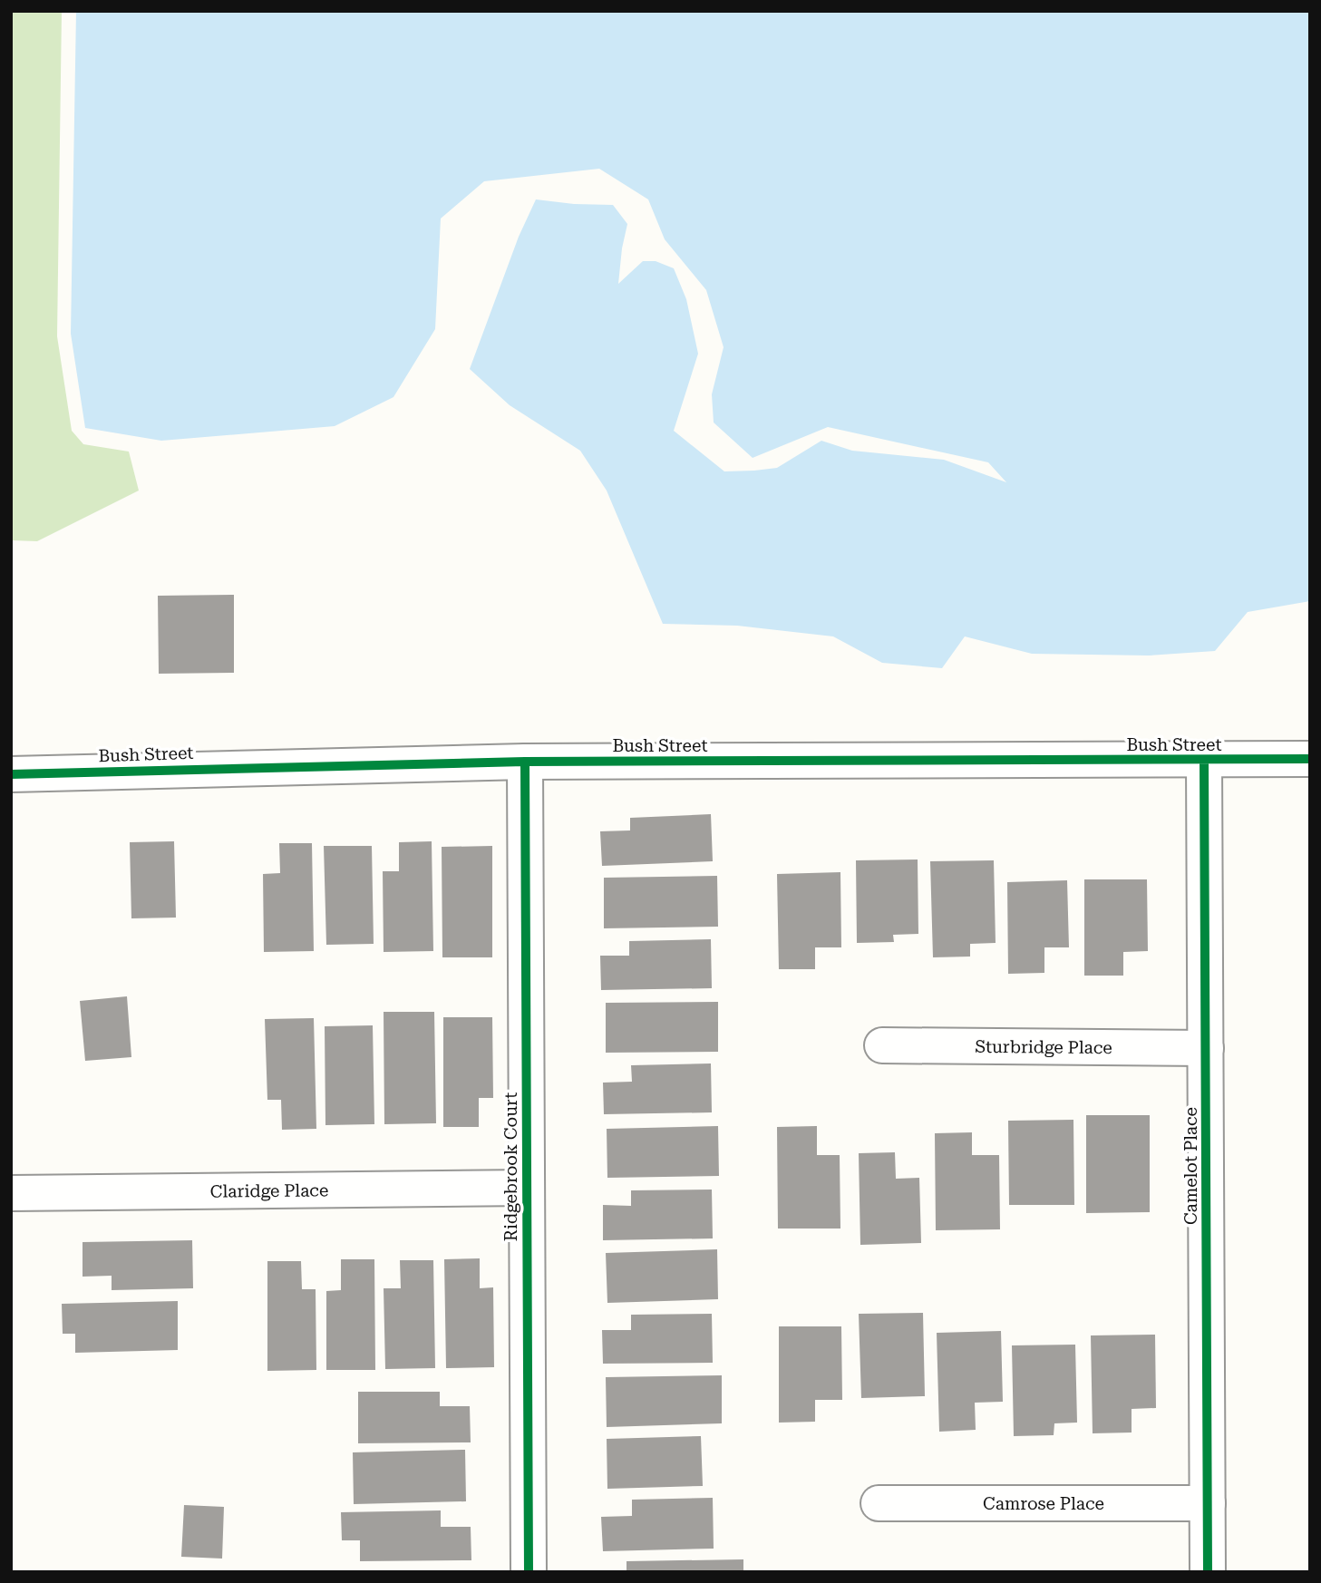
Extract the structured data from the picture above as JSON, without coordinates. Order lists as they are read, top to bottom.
{
  "streets": {
    "street": [
      "Bush Street",
      "Sturbridge Place",
      "Camelot Place",
      "Ridgebrook Court",
      "Claridge Place",
      "Camrose Place"
    ]
  },
  "crossings": [
    ["Bush Street", "Camelot Place"],
    ["Bush Street", "Ridgebrook Court"],
    ["Sturbridge Place", "Camelot Place"],
    ["Camelot Place", "Camrose Place"],
    ["Ridgebrook Court", "Claridge Place"]
  ]
}
